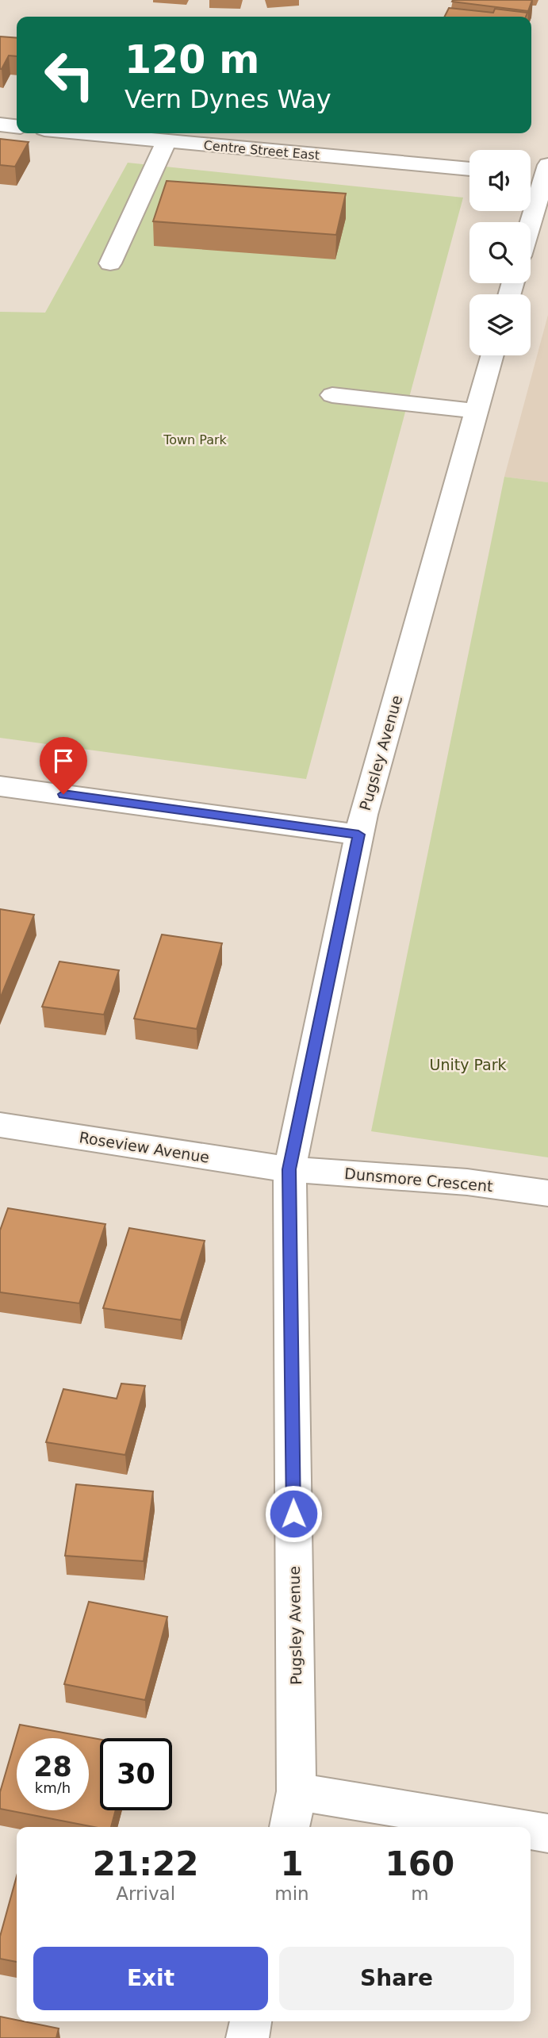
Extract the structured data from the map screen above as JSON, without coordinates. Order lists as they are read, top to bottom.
{
  "streets": {
    "street": [
      "Centre Street East",
      "Pugsley Avenue",
      "Roseview Avenue",
      "Dunsmore Crescent"
    ]
  },
  "crossings": [
    ["Pugsley Avenue", "Roseview Avenue"],
    ["Pugsley Avenue", "Dunsmore Crescent"],
    ["Roseview Avenue", "Dunsmore Crescent"]
  ],
  "parks": ["Town Park", "Unity Park"],
  "page": {
    "turn": ["120 m", "Vern Dynes Way"],
    "speed": "28 km/h",
    "limit": "30",
    "eta": [
      "21:22",
      "Arrival",
      "1",
      "min",
      "160",
      "m"
    ],
    "buttons": ["Exit", "Share"]
  }
}
